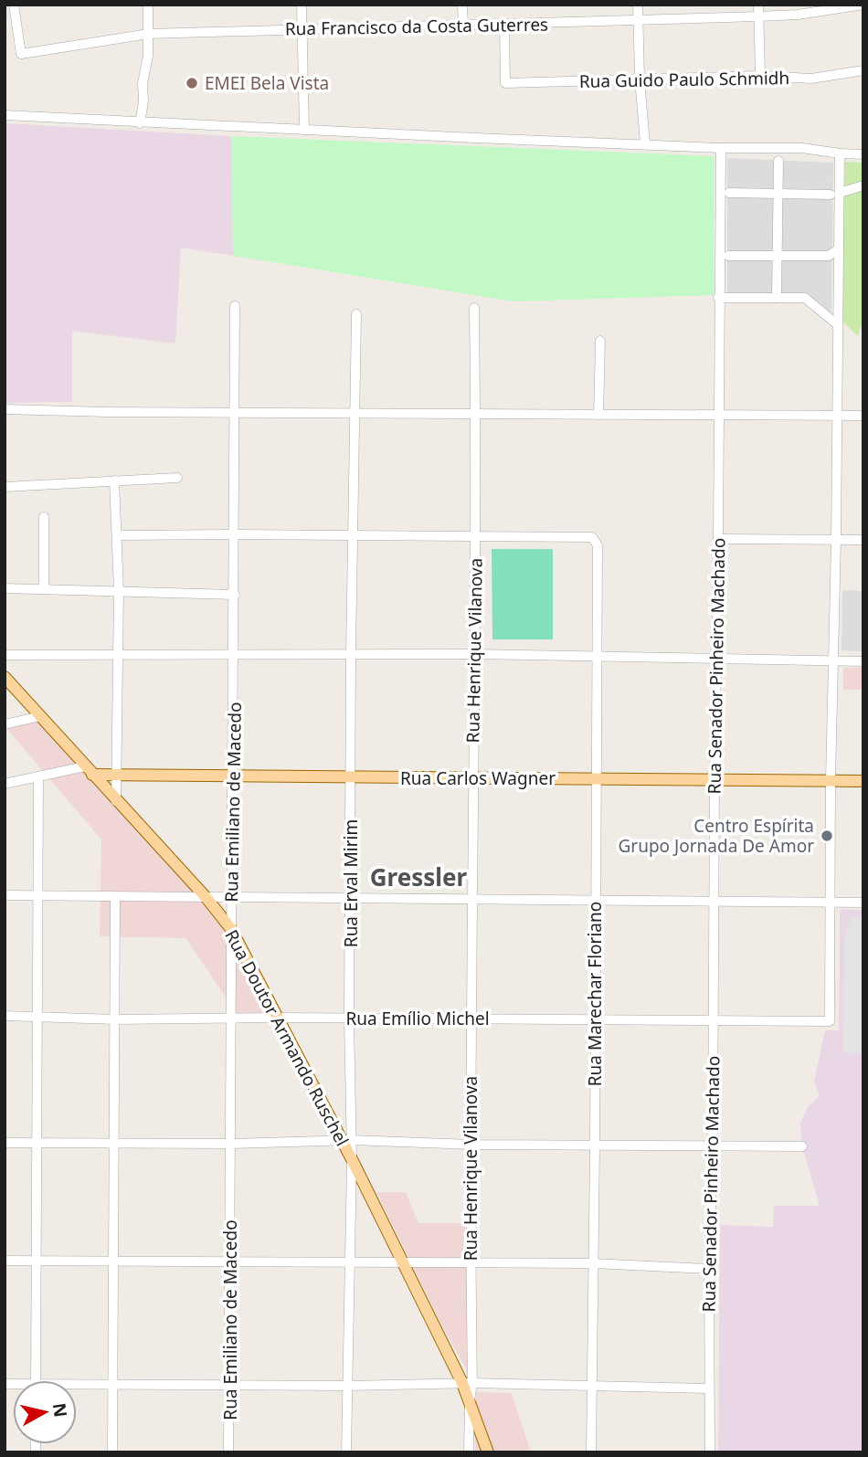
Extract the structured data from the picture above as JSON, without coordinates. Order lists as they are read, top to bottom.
{
  "streets": {
    "main road": ["Rua Carlos Wagner", "Rua Doutor Armando Ruschel"],
    "street": [
      "Rua Francisco da Costa Guterres",
      "Rua Guido Paulo Schmidh",
      "Rua Henrique Vilanova",
      "Rua Senador Pinheiro Machado",
      "Rua Emiliano de Macedo",
      "Rua Erval Mirim",
      "Rua Marechar Floriano",
      "Rua Emílio Michel"
    ]
  },
  "crossings": [
    ["Rua Francisco da Costa Guterres", "Rua Guido Paulo Schmidh"],
    ["Rua Henrique Vilanova", "Rua Carlos Wagner"],
    ["Rua Henrique Vilanova", "Rua Marechar Floriano"],
    ["Rua Henrique Vilanova", "Rua Emílio Michel"],
    ["Rua Henrique Vilanova", "Rua Doutor Armando Ruschel"],
    ["Rua Senador Pinheiro Machado", "Rua Carlos Wagner"],
    ["Rua Senador Pinheiro Machado", "Rua Emílio Michel"],
    ["Rua Carlos Wagner", "Rua Emiliano de Macedo"],
    ["Rua Carlos Wagner", "Rua Erval Mirim"],
    ["Rua Carlos Wagner", "Rua Marechar Floriano"],
    ["Rua Carlos Wagner", "Rua Doutor Armando Ruschel"],
    ["Rua Emiliano de Macedo", "Rua Emílio Michel"],
    ["Rua Emiliano de Macedo", "Rua Doutor Armando Ruschel"],
    ["Rua Erval Mirim", "Rua Emílio Michel"],
    ["Rua Erval Mirim", "Rua Doutor Armando Ruschel"],
    ["Rua Marechar Floriano", "Rua Emílio Michel"],
    ["Rua Emílio Michel", "Rua Doutor Armando Ruschel"]
  ],
  "districts": ["Gressler"],
  "places": ["EMEI Bela Vista", "Centro Espírita Grupo Jornada De Amor"],
  "north": "right"
}
